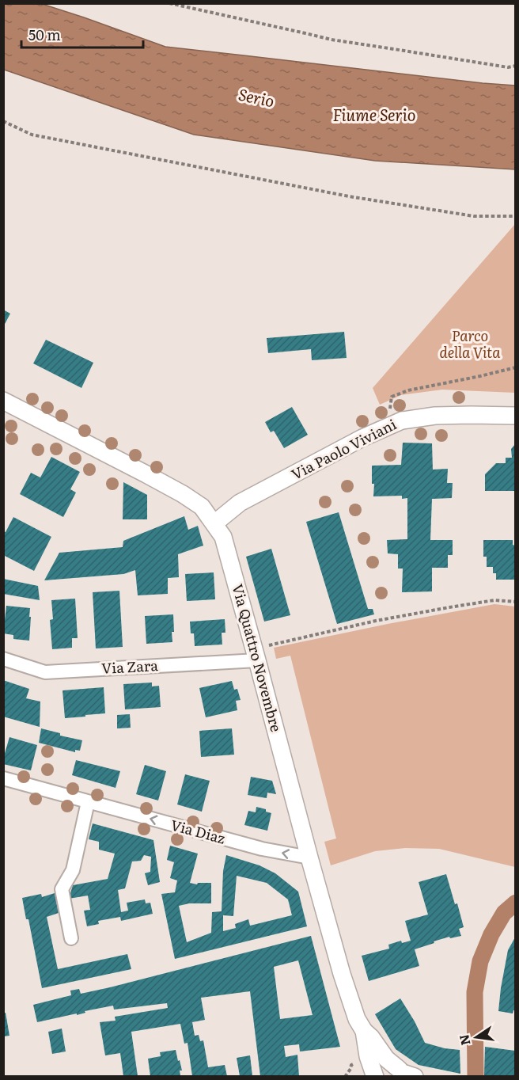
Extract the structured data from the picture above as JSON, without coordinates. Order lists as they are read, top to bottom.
{
  "streets": {
    "street": [
      "Via Paolo Viviani",
      "Via Quattro Novembre",
      "Via Zara",
      "Via Diaz"
    ]
  },
  "crossings": [
    ["Via Paolo Viviani", "Via Quattro Novembre"],
    ["Via Quattro Novembre", "Via Zara"],
    ["Via Quattro Novembre", "Via Diaz"]
  ],
  "one_way": ["Via Diaz"],
  "water": ["Serio", "Fiume Serio"],
  "parks": ["Parco della Vita"],
  "scale_bar": "50 m",
  "north": "left"
}
